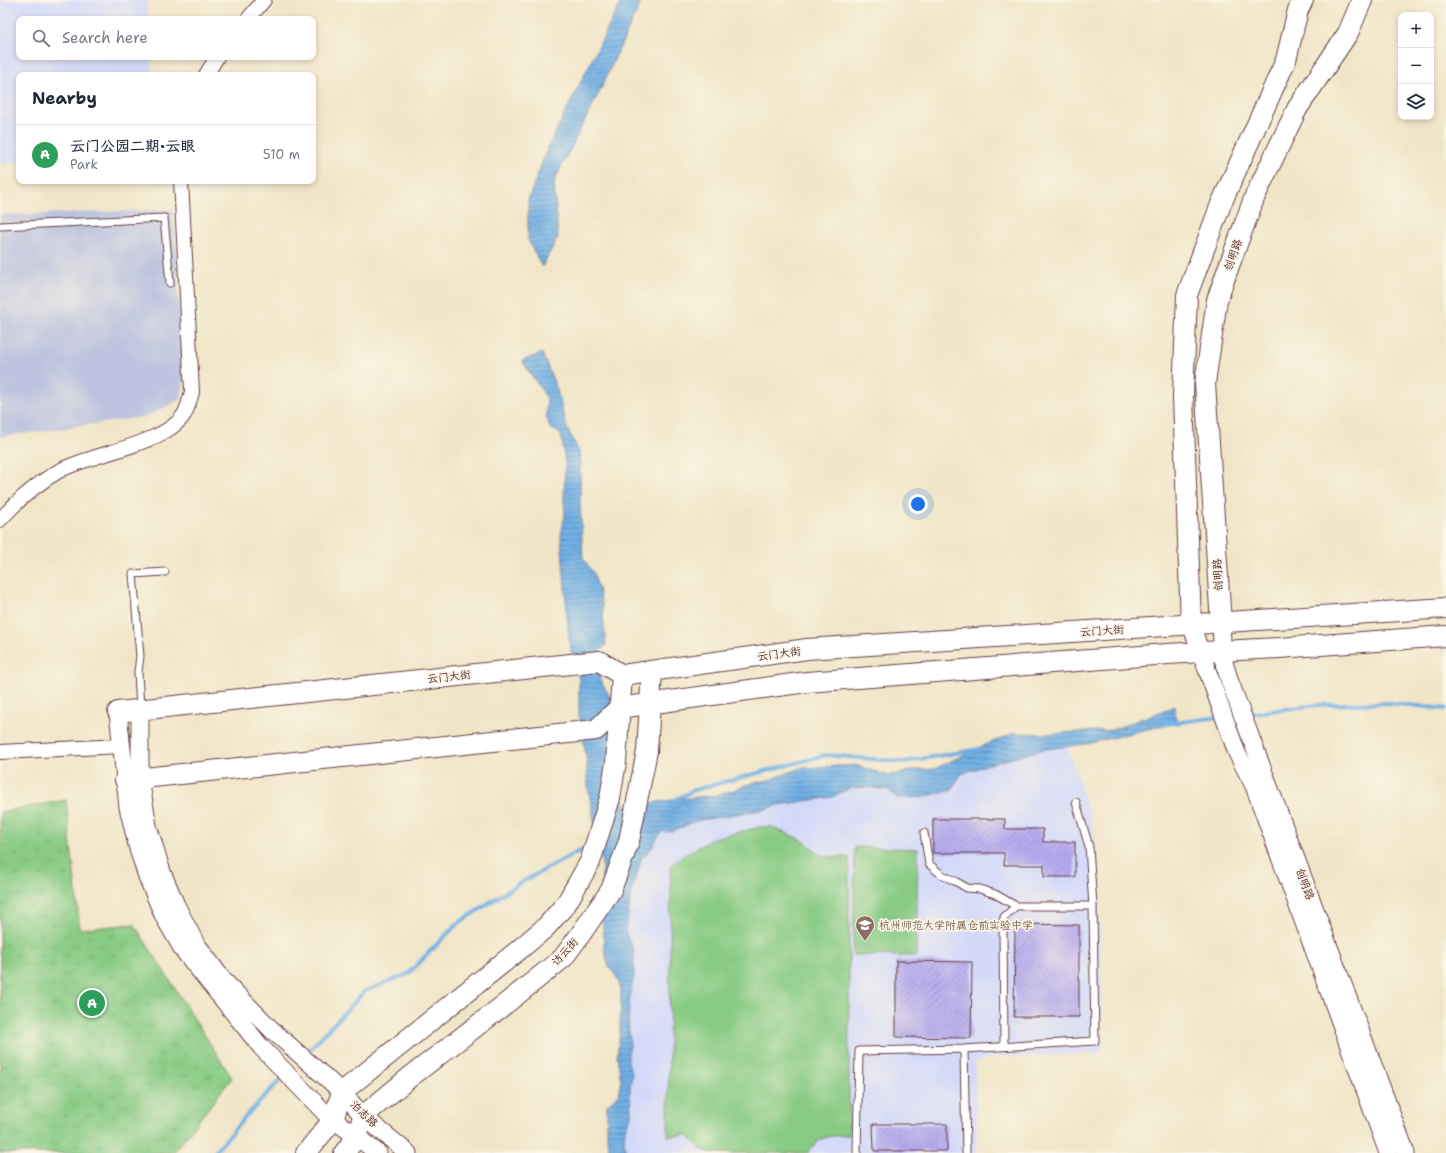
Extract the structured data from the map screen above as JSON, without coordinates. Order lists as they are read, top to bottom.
{
  "streets": {
    "main road": ["创明路", "云门大街", "访云街"],
    "street": ["泊志路"]
  },
  "crossings": [
    ["创明路", "云门大街"],
    ["云门大街", "访云街"],
    ["访云街", "泊志路"]
  ],
  "places": {
    "school or university": ["杭州师范大学附属仓前实验中学"]
  },
  "page": {
    "map_buttons": ["+", "−"],
    "search": "Search here",
    "heading": "Nearby",
    "list": [
      {
        "mark": "A",
        "name": "云门公园二期·云眼",
        "note": "Park",
        "value": "510 m"
      }
    ],
    "pins": "A"
  }
}
